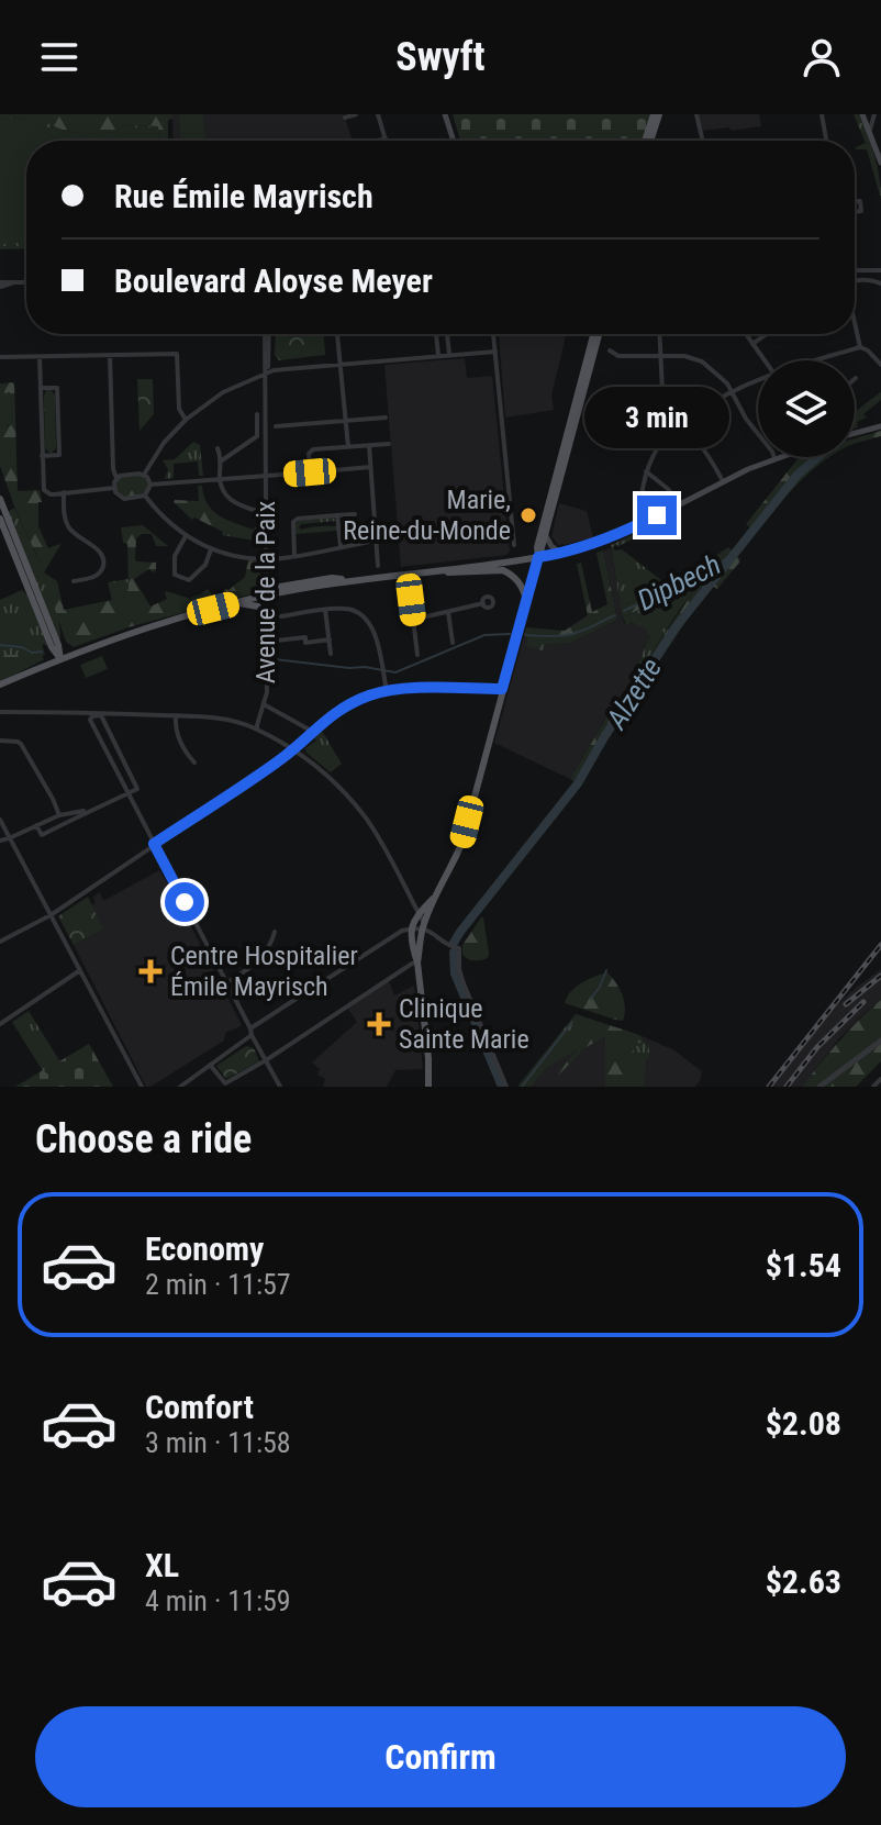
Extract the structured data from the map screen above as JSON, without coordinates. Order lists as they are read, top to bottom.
{
  "streets": {
    "street": ["Avenue de la Paix"]
  },
  "water": ["Dipbech", "Alzette"],
  "places": {
    "other": ["Marie, Reine-du-Monde"],
    "health": ["Centre Hospitalier Émile Mayrisch", "Clinique Sainte Marie"]
  },
  "page": {
    "header": "Swyft",
    "banner": ["Rue Émile Mayrisch", "Boulevard Aloyse Meyer"],
    "bubble": "3 min",
    "heading": "Choose a ride",
    "list": [
      {
        "name": "Economy",
        "note": "2 min · 11:57",
        "value": "$1.54"
      },
      {
        "name": "Comfort",
        "note": "3 min · 11:58",
        "value": "$2.08"
      },
      {
        "name": "XL",
        "note": "4 min · 11:59",
        "value": "$2.63"
      }
    ],
    "buttons": "Confirm"
  }
}
